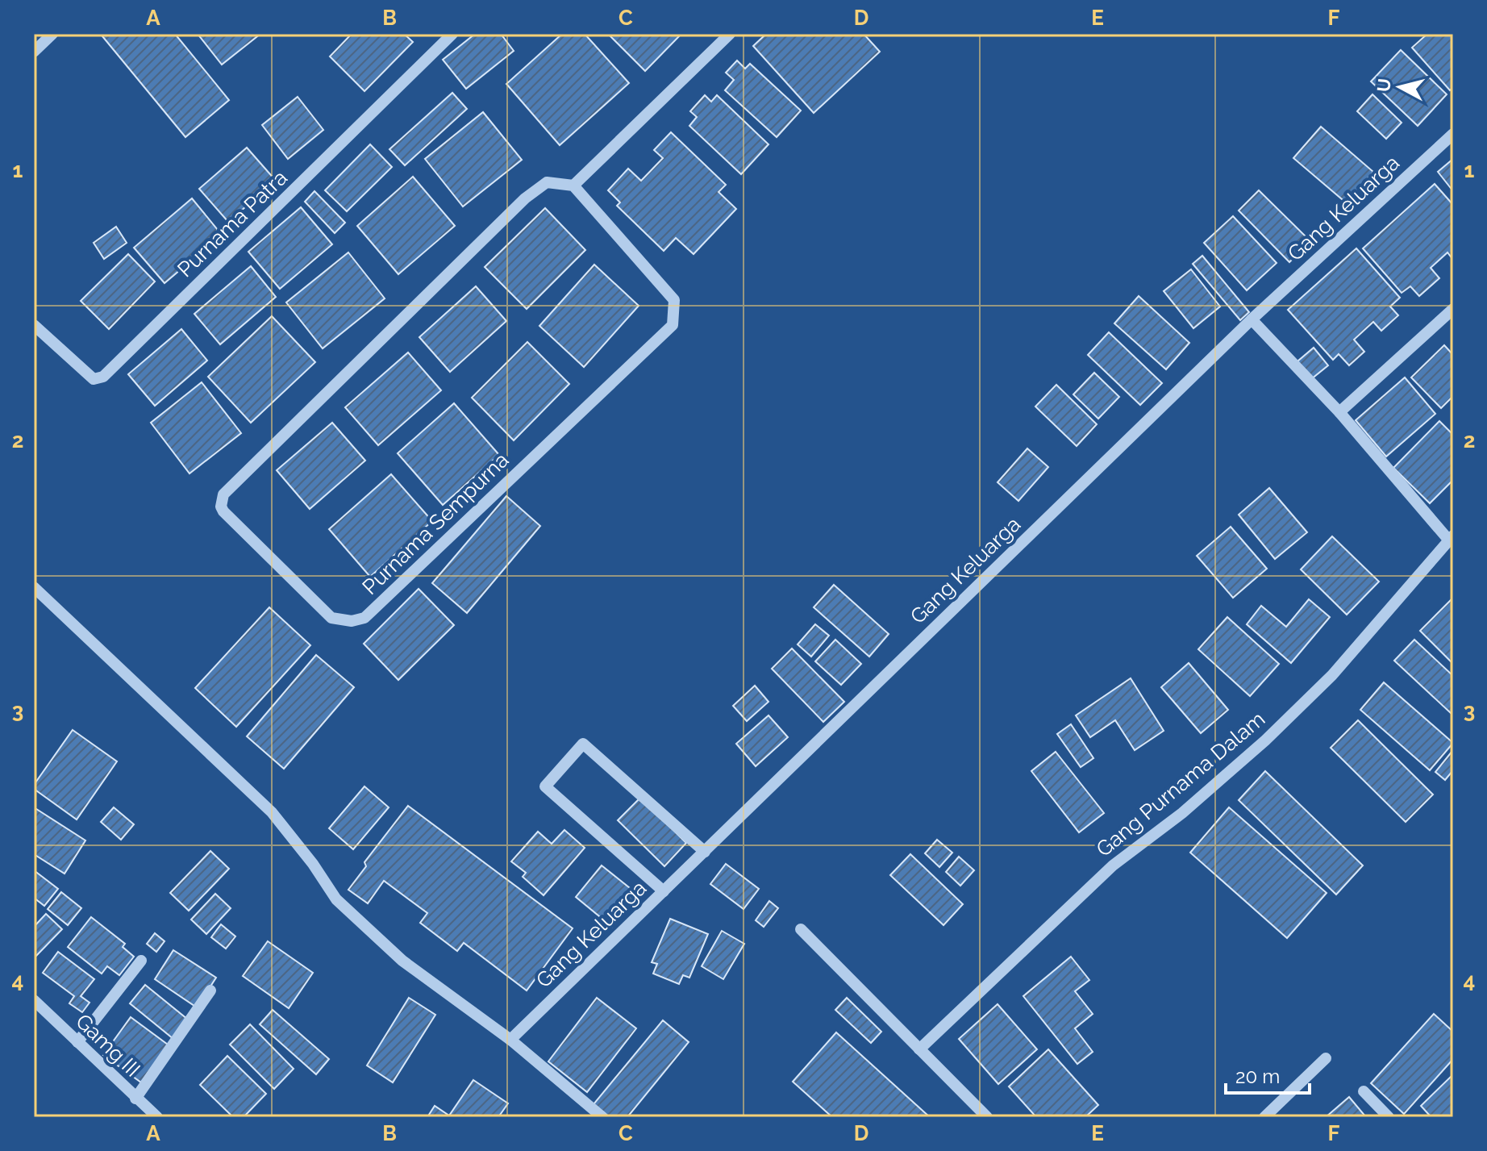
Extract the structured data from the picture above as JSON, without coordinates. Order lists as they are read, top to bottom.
{
  "streets": {
    "street": [
      "Gang Keluarga",
      "Purnama Patra",
      "Purnama Sempurna",
      "Gang Purnama Dalam",
      "Gamg III"
    ]
  },
  "scale_bar": "20 m",
  "north": "left",
  "grid": {
    "columns": [
      "A",
      "B",
      "C",
      "D",
      "E",
      "F"
    ],
    "rows": [
      "1",
      "2",
      "3",
      "4"
    ]
  }
}
